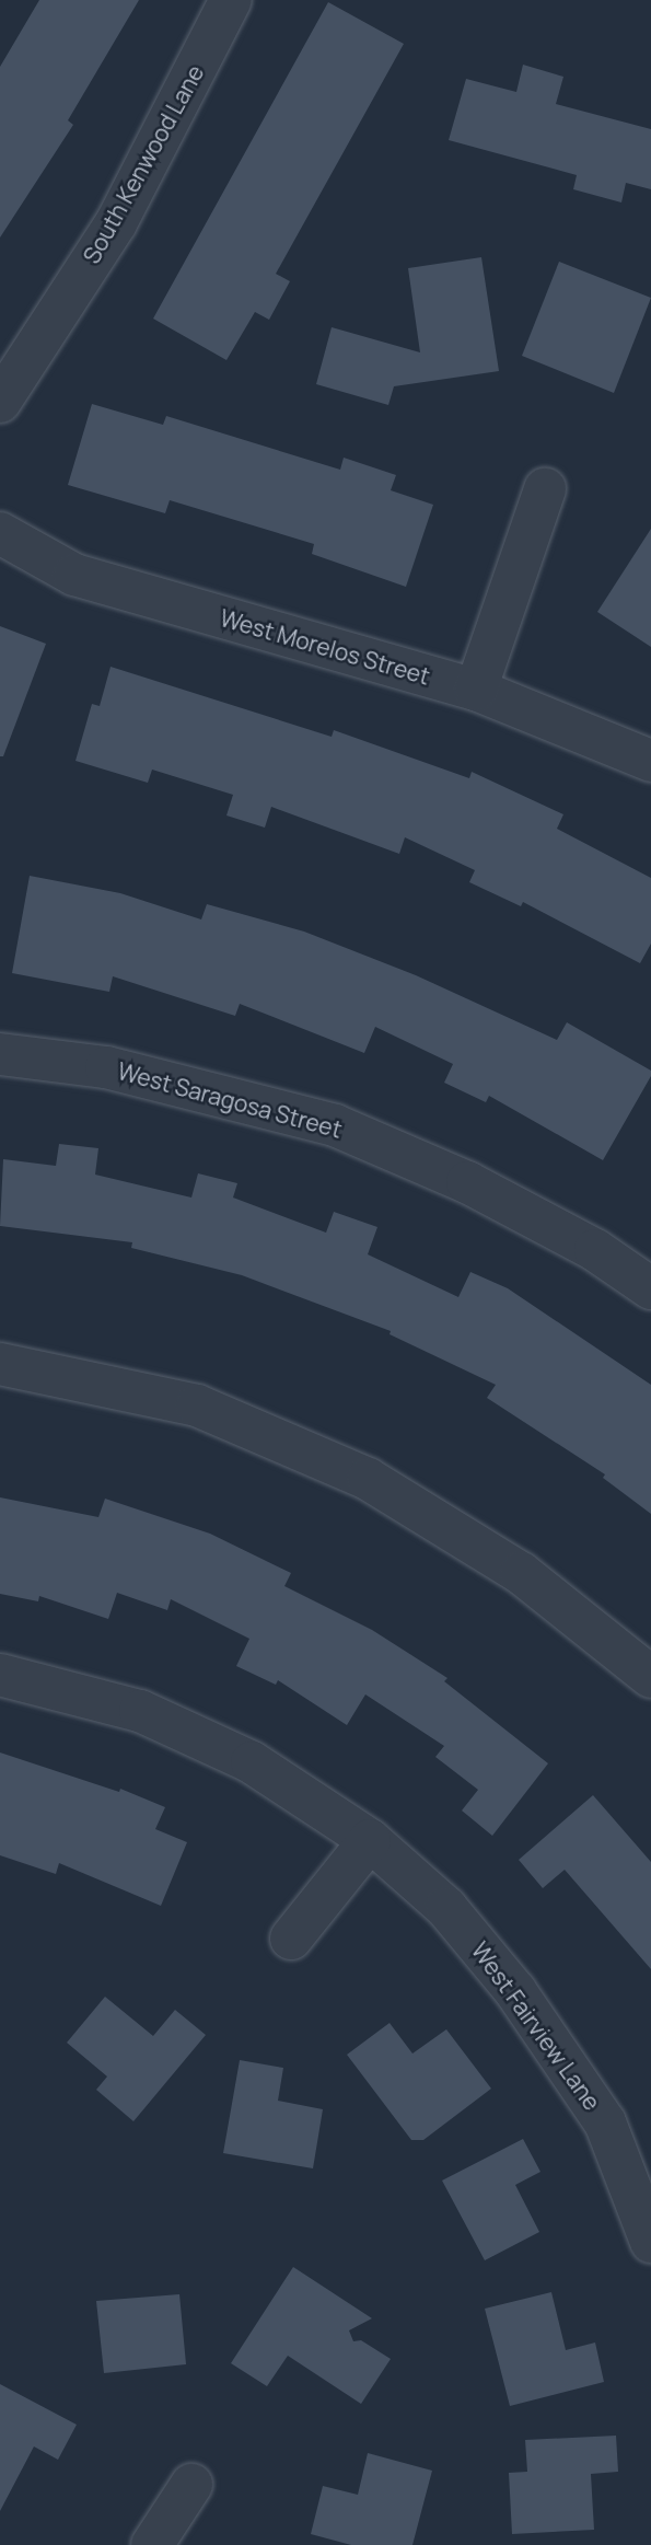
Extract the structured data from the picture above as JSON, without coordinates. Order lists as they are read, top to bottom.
{
  "streets": {
    "street": [
      "South Kenwood Lane",
      "West Morelos Street",
      "West Saragosa Street",
      "West Fairview Lane"
    ]
  }
}
